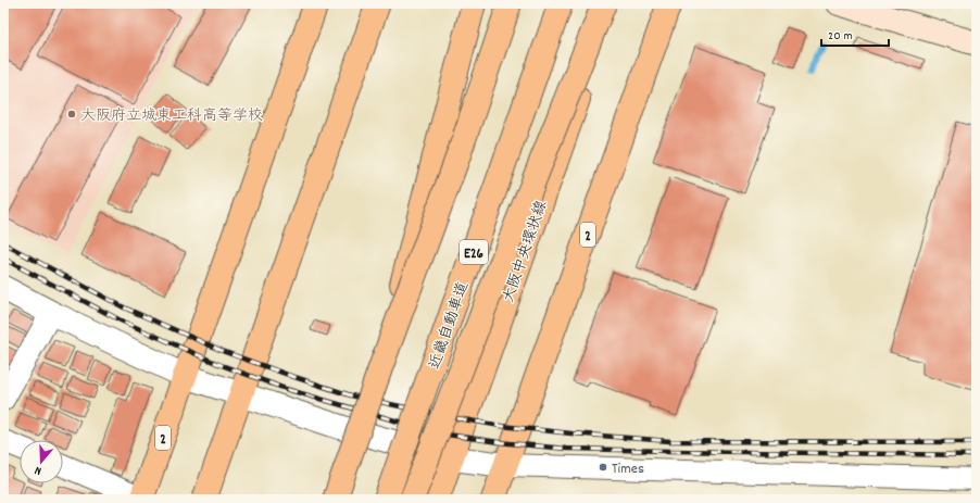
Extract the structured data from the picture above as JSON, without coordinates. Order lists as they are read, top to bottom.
{
  "streets": {
    "main road": [
      "2",
      "大阪中央環状線",
      "E26",
      "近畿自動車道"
    ]
  },
  "places": ["大阪府立城東工科高等学校", "Times"],
  "scale_bar": "20 m",
  "north": "bottom"
}
